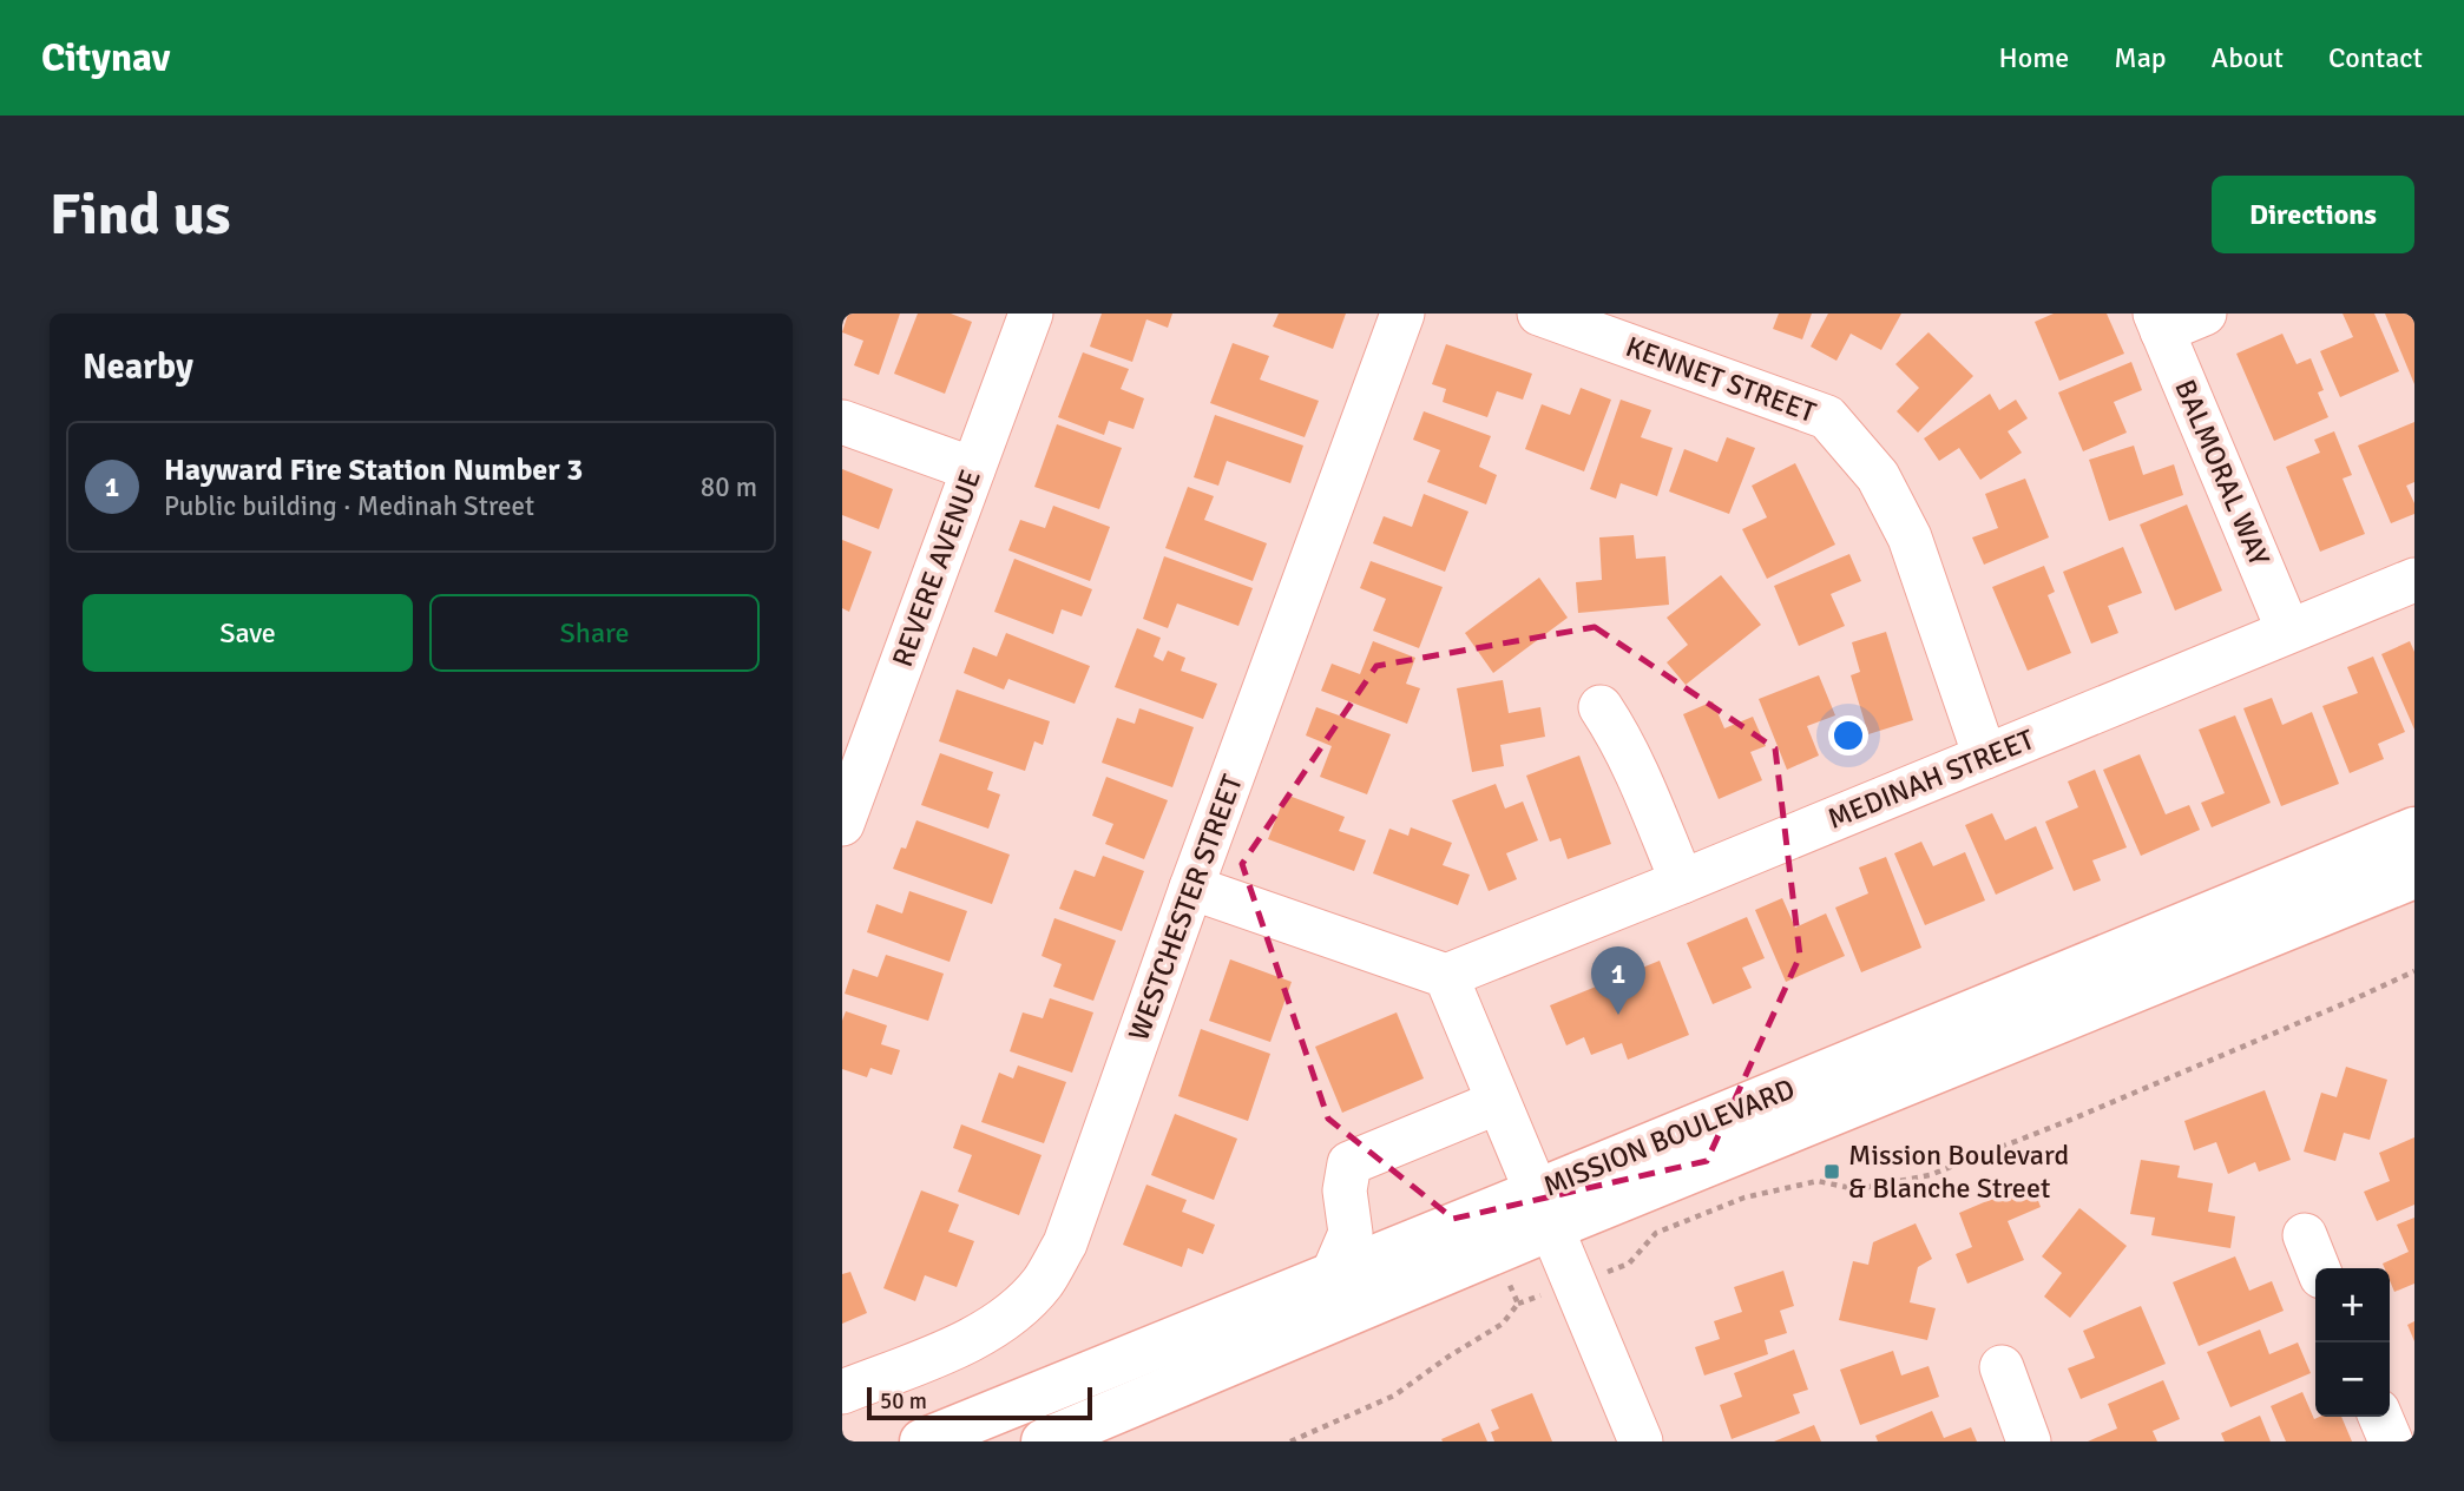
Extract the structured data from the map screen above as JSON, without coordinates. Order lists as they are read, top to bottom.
{
  "streets": {
    "main road": ["MISSION BOULEVARD"],
    "street": [
      "KENNET STREET",
      "BALMORAL WAY",
      "REVERE AVENUE",
      "MEDINAH STREET",
      "WESTCHESTER STREET"
    ]
  },
  "crossings": [
    ["KENNET STREET", "MEDINAH STREET"],
    ["BALMORAL WAY", "MEDINAH STREET"]
  ],
  "places": {
    "transit": ["Mission Boulevard & Blanche Street"]
  },
  "scale_bar": "50 m",
  "page": {
    "header": "Citynav",
    "nav": [
      "Home",
      "Map",
      "About",
      "Contact"
    ],
    "buttons": [
      "Directions",
      ["Save", "Share"]
    ],
    "title": "Find us",
    "heading": "Nearby",
    "list": [
      {
        "mark": "1",
        "name": "Hayward Fire Station Number 3",
        "note": "Public building · Medinah Street",
        "value": "80 m"
      }
    ],
    "pins": "1",
    "map_buttons": ["+", "−"],
    "scale": "50 m"
  }
}
